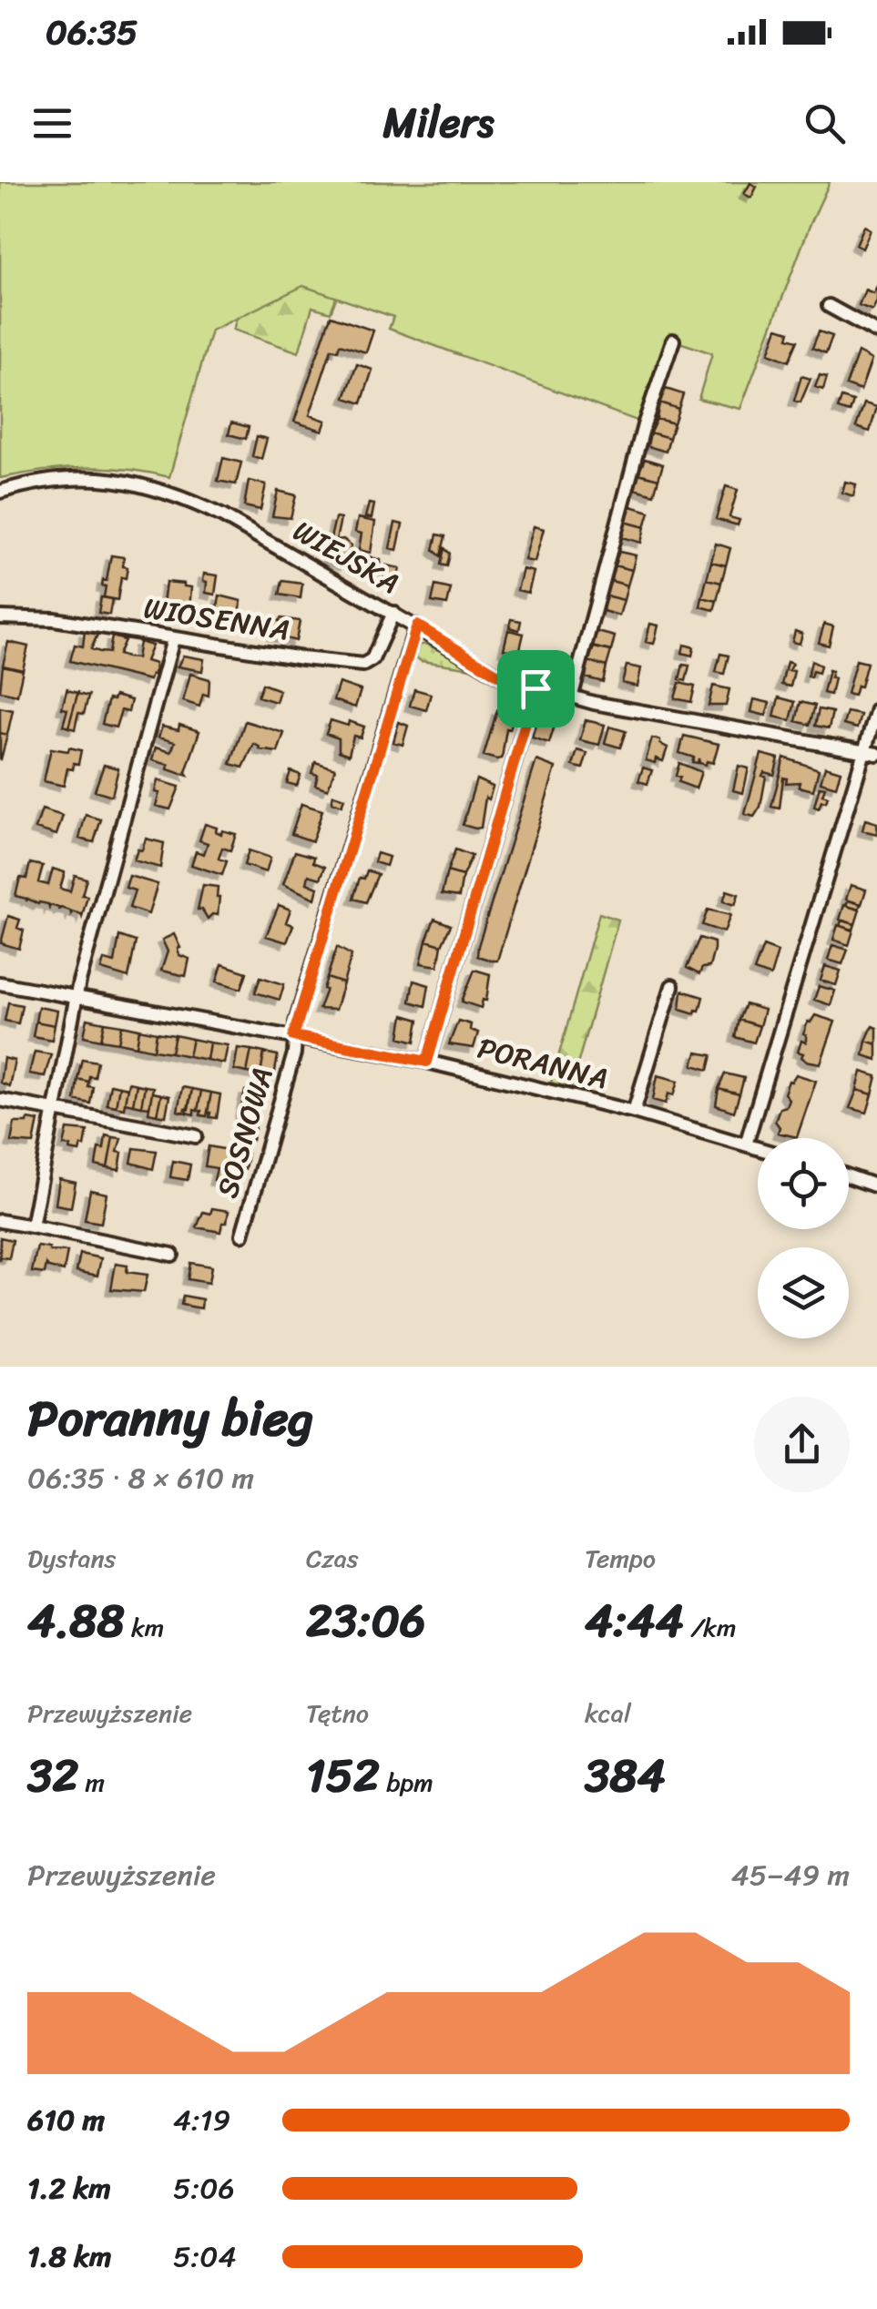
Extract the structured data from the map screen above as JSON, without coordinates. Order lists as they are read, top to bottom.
{
  "streets": {
    "street": [
      "WIEJSKA",
      "WIOSENNA",
      "PORANNA",
      "SOSNOWA"
    ]
  },
  "crossings": [
    ["WIEJSKA", "WIOSENNA"],
    ["WIEJSKA", "SOSNOWA"],
    ["PORANNA", "SOSNOWA"]
  ],
  "page": {
    "status": "06:35",
    "header": "Milers",
    "heading": ["Poranny bieg", "06:35 · 8 × 610 m"],
    "stats": [
      ["Dystans", "4.88 km"],
      ["Czas", "23:06"],
      ["Tempo", "4:44 /km"],
      ["Przewyższenie", "32 m"],
      ["Tętno", "152 bpm"],
      ["kcal", "384"]
    ],
    "chart": ["Przewyższenie", "45–49 m"],
    "list": [
      {
        "name": "610 m",
        "note": "4:19"
      },
      {
        "name": "1.2 km",
        "note": "5:06"
      },
      {
        "name": "1.8 km",
        "note": "5:04"
      }
    ]
  }
}
